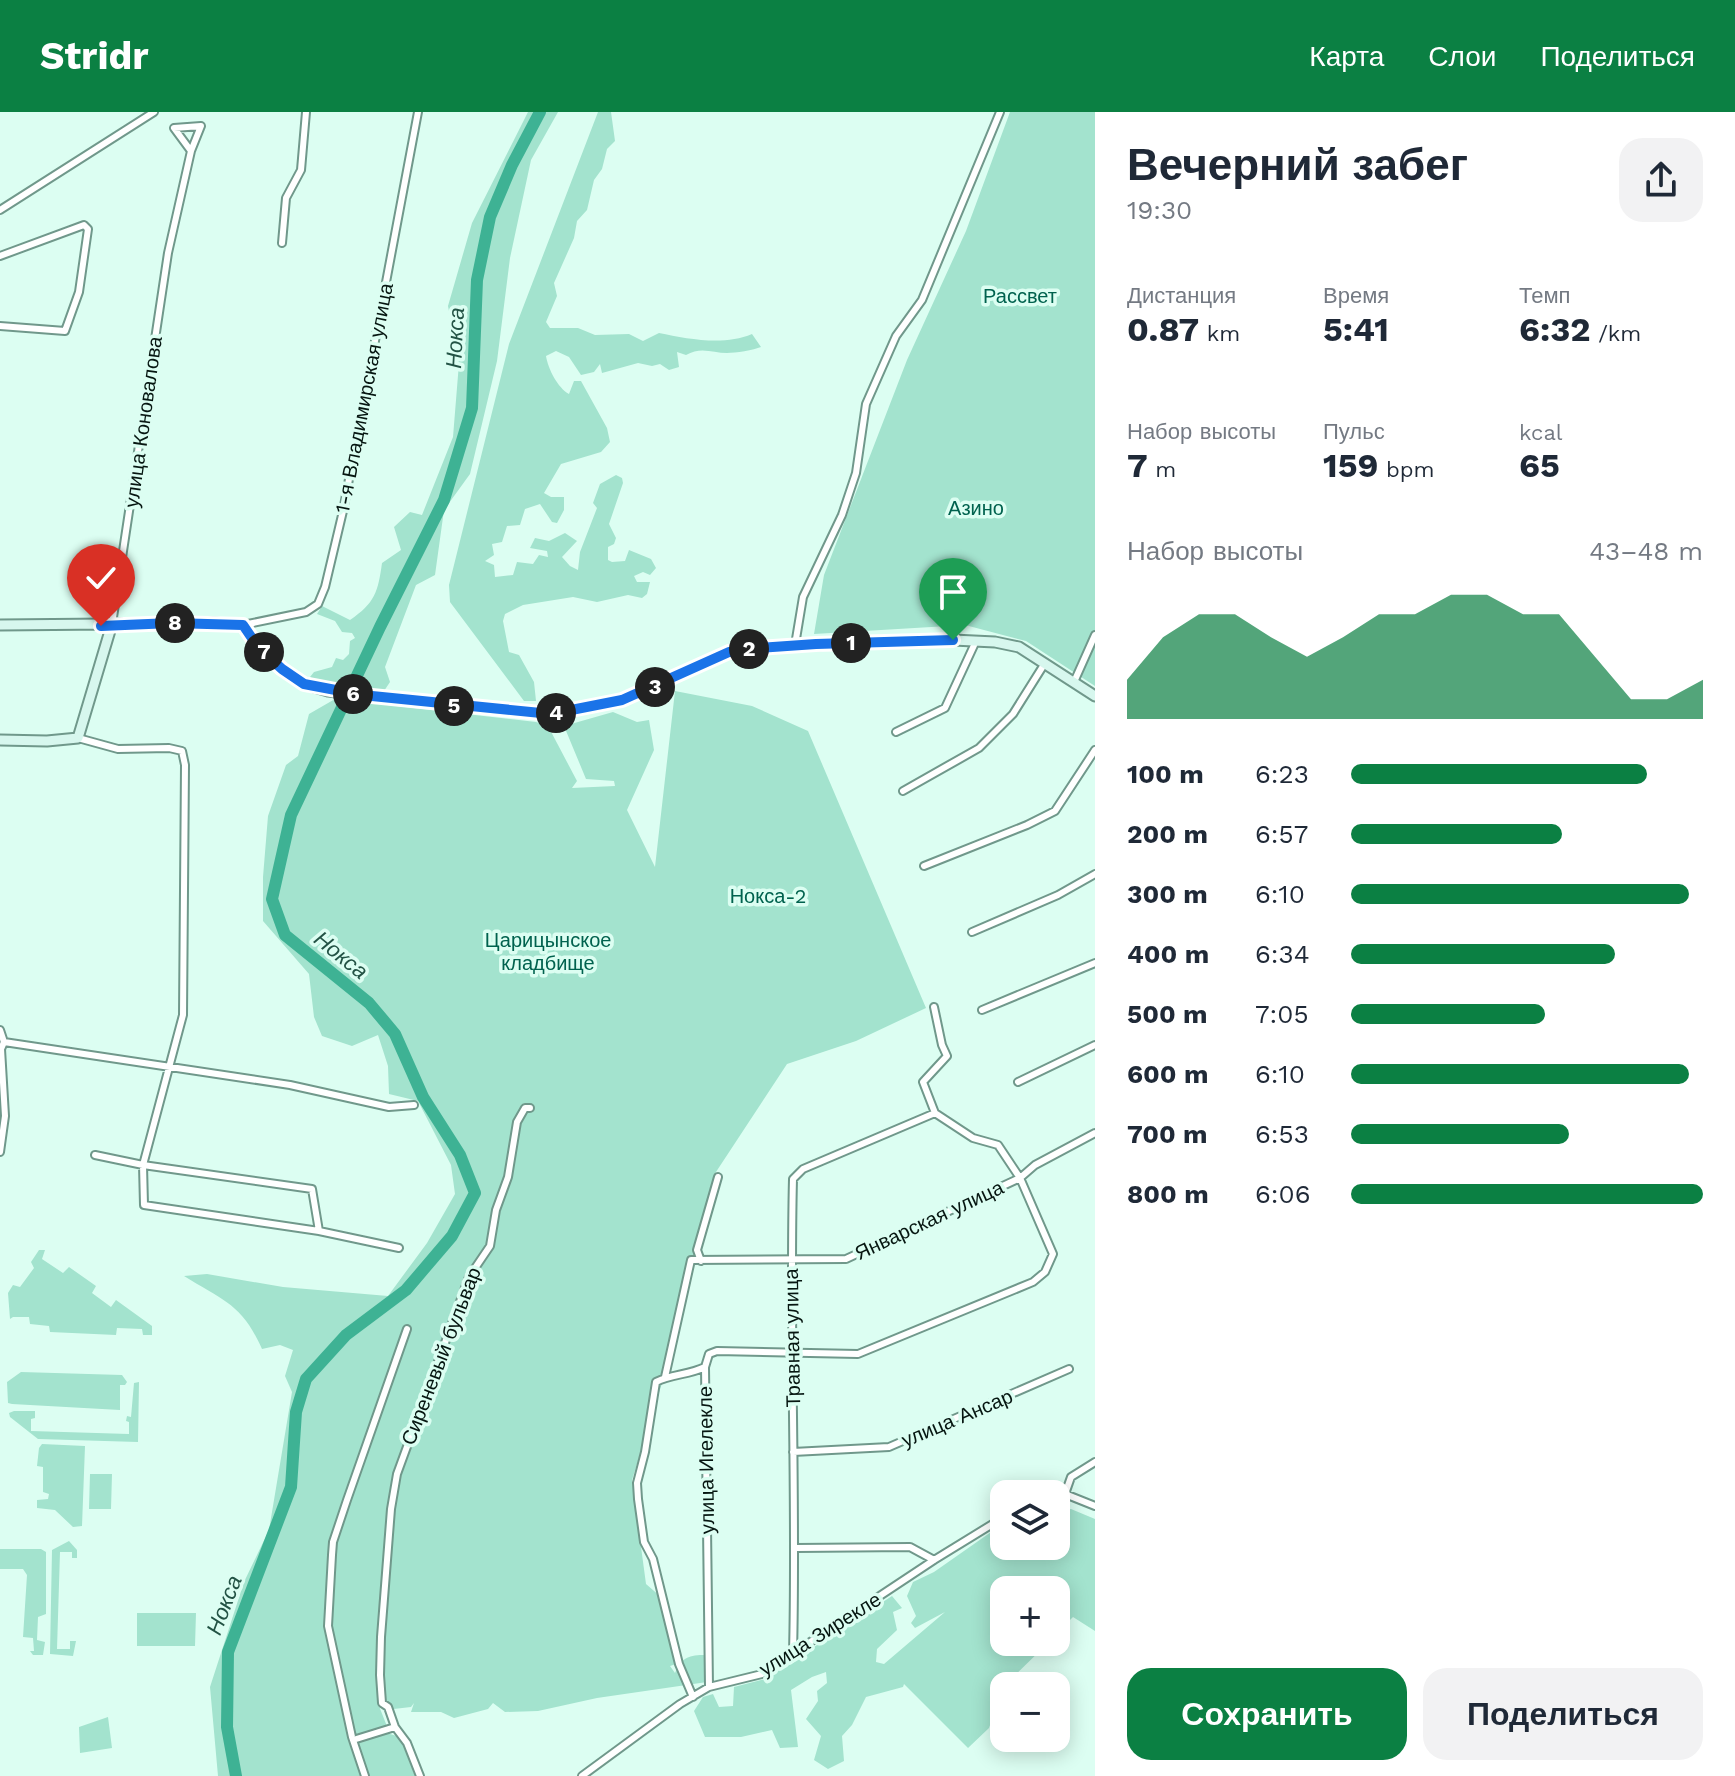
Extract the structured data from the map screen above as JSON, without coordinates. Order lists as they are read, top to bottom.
{
  "streets": {
    "street": [
      "1-я Владимирская улица",
      "улица Коновалова",
      "Январская улица",
      "Травная улица",
      "Сиреневый бульвар",
      "улица Ансар",
      "улица Игелекле",
      "улица Зирекле"
    ]
  },
  "crossings": [
    ["Январская улица", "Травная улица"],
    ["Январская улица", "улица Игелекле"],
    ["Травная улица", "улица Ансар"],
    ["Травная улица", "улица Игелекле"],
    ["Травная улица", "улица Зирекле"],
    ["улица Игелекле", "улица Зирекле"]
  ],
  "water": ["Нокса"],
  "parks": [
    "Рассвет",
    "Азино",
    "Нокса-2",
    "Царицынское кладбище"
  ],
  "page": {
    "header": "Stridr",
    "nav": ["Карта", "Слои", "Поделиться"],
    "heading": ["Вечерний забег", "19:30"],
    "stats": [
      ["Дистанция", "0.87 km"],
      ["Время", "5:41"],
      ["Темп", "6:32 /km"],
      ["Набор высоты", "7 m"],
      ["Пульс", "159 bpm"],
      ["kcal", "65"]
    ],
    "chart": ["Набор высоты", "43–48 m"],
    "pins": [
      "8",
      "1",
      "2",
      "7",
      "3",
      "6",
      "5",
      "4"
    ],
    "list": [
      {
        "name": "100 m",
        "note": "6:23"
      },
      {
        "name": "200 m",
        "note": "6:57"
      },
      {
        "name": "300 m",
        "note": "6:10"
      },
      {
        "name": "400 m",
        "note": "6:34"
      },
      {
        "name": "500 m",
        "note": "7:05"
      },
      {
        "name": "600 m",
        "note": "6:10"
      },
      {
        "name": "700 m",
        "note": "6:53"
      },
      {
        "name": "800 m",
        "note": "6:06"
      }
    ],
    "map_buttons": ["+", "−"],
    "buttons": ["Сохранить", "Поделиться"]
  }
}
